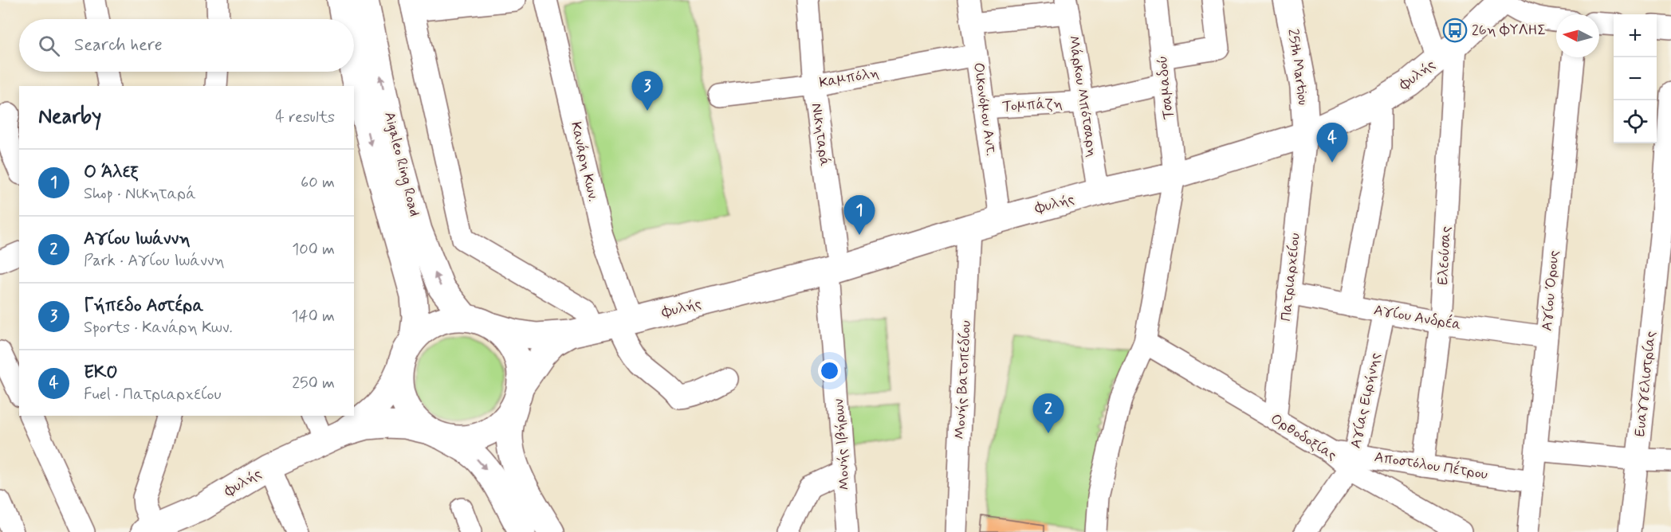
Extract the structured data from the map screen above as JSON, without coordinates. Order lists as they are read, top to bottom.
{
  "streets": {
    "main road": ["25th Martiou", "Φυλής", "Aigaleo Ring Road"],
    "street": [
      "Καμπόλη",
      "Τσαμαδού",
      "Μάρκου Μπότσαρη",
      "Τομπάζη",
      "Οικονόμου Αντ.",
      "Νικηταρά",
      "Κανάρη Κων.",
      "Ελεούσας",
      "Πατριαρχείου",
      "Αγίου Όρους",
      "Αγίου Ανδρέα",
      "Μονής Βατοπεδίου",
      "Ευαγγελιστρίας",
      "Αγίας Ειρήνης",
      "Ορθοδοξίας",
      "Μονής Ιβήρων",
      "Αποστόλου Πέτρου"
    ]
  },
  "crossings": [
    ["25th Martiou", "Φυλής"],
    ["25th Martiou", "Πατριαρχείου"],
    ["Φυλής", "Τσαμαδού"],
    ["Φυλής", "Μάρκου Μπότσαρη"],
    ["Φυλής", "Οικονόμου Αντ."],
    ["Φυλής", "Νικηταρά"],
    ["Φυλής", "Κανάρη Κων."],
    ["Φυλής", "Aigaleo Ring Road"],
    ["Φυλής", "Ελεούσας"],
    ["Φυλής", "Πατριαρχείου"],
    ["Φυλής", "Μονής Βατοπεδίου"],
    ["Φυλής", "Μονής Ιβήρων"],
    ["Καμπόλη", "Οικονόμου Αντ."],
    ["Καμπόλη", "Νικηταρά"],
    ["Τσαμαδού", "Τομπάζη"],
    ["Τσαμαδού", "Ορθοδοξίας"],
    ["Μάρκου Μπότσαρη", "Τομπάζη"],
    ["Τομπάζη", "Οικονόμου Αντ."],
    ["Νικηταρά", "Μονής Ιβήρων"],
    ["Ελεούσας", "Αγίου Ανδρέα"],
    ["Ελεούσας", "Αποστόλου Πέτρου"],
    ["Πατριαρχείου", "Αγίου Ανδρέα"],
    ["Πατριαρχείου", "Ορθοδοξίας"],
    ["Αγίου Όρους", "Αγίου Ανδρέα"],
    ["Αγίου Όρους", "Αποστόλου Πέτρου"],
    ["Αγίου Ανδρέα", "Αγίας Ειρήνης"],
    ["Αγίας Ειρήνης", "Ορθοδοξίας"],
    ["Αγίας Ειρήνης", "Αποστόλου Πέτρου"],
    ["Ορθοδοξίας", "Αποστόλου Πέτρου"]
  ],
  "places": {
    "bus stop": ["26η ΦΥΛΗΣ"]
  },
  "north": "left",
  "page": {
    "map_buttons": ["+", "−"],
    "search": "Search here",
    "pins": [
      "3",
      "4",
      "1",
      "2"
    ],
    "heading": ["Nearby", "4 results"],
    "list": [
      {
        "mark": "1",
        "name": "Ο Άλεξ",
        "note": "Shop · Νικηταρά",
        "value": "60 m"
      },
      {
        "mark": "2",
        "name": "Αγίου Ιωάννη",
        "note": "Park · Αγίου Ιωάννη",
        "value": "100 m"
      },
      {
        "mark": "3",
        "name": "Γήπεδο Αστέρα",
        "note": "Sports · Κανάρη Κων.",
        "value": "140 m"
      },
      {
        "mark": "4",
        "name": "EKO",
        "note": "Fuel · Πατριαρχείου",
        "value": "250 m"
      }
    ]
  }
}
